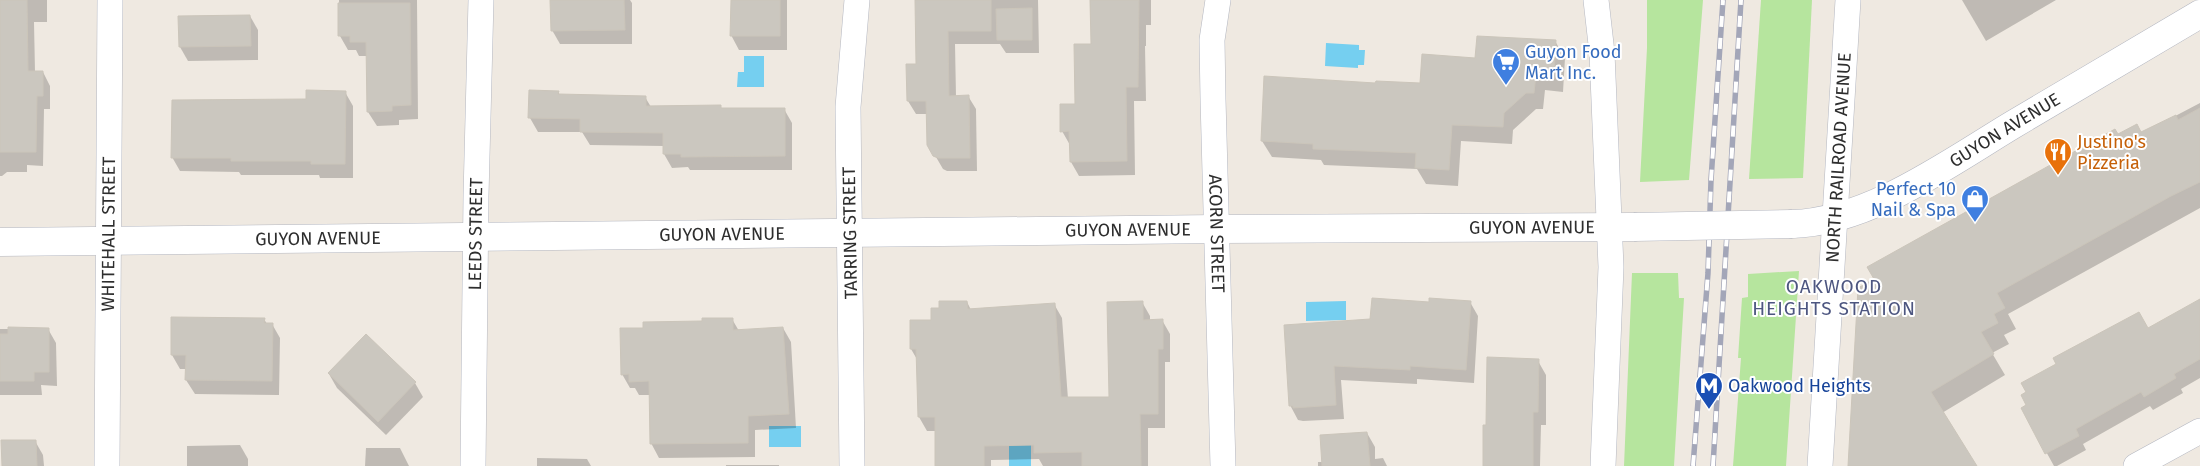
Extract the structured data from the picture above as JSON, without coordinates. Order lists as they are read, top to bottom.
{
  "streets": {
    "street": [
      "GUYON AVENUE",
      "NORTH RAILROAD AVENUE",
      "WHITEHALL STREET",
      "LEEDS STREET",
      "TARRING STREET",
      "ACORN STREET"
    ]
  },
  "crossings": [
    ["GUYON AVENUE", "NORTH RAILROAD AVENUE"],
    ["GUYON AVENUE", "WHITEHALL STREET"],
    ["GUYON AVENUE", "LEEDS STREET"],
    ["GUYON AVENUE", "TARRING STREET"],
    ["GUYON AVENUE", "ACORN STREET"]
  ],
  "districts": ["OAKWOOD HEIGHTS STATION"],
  "places": {
    "supermarket": ["Guyon Food Mart Inc."],
    "restaurant": ["Justino's Pizzeria"],
    "shop": ["Perfect 10 Nail & Spa"],
    "metro station": ["Oakwood Heights"]
  }
}
